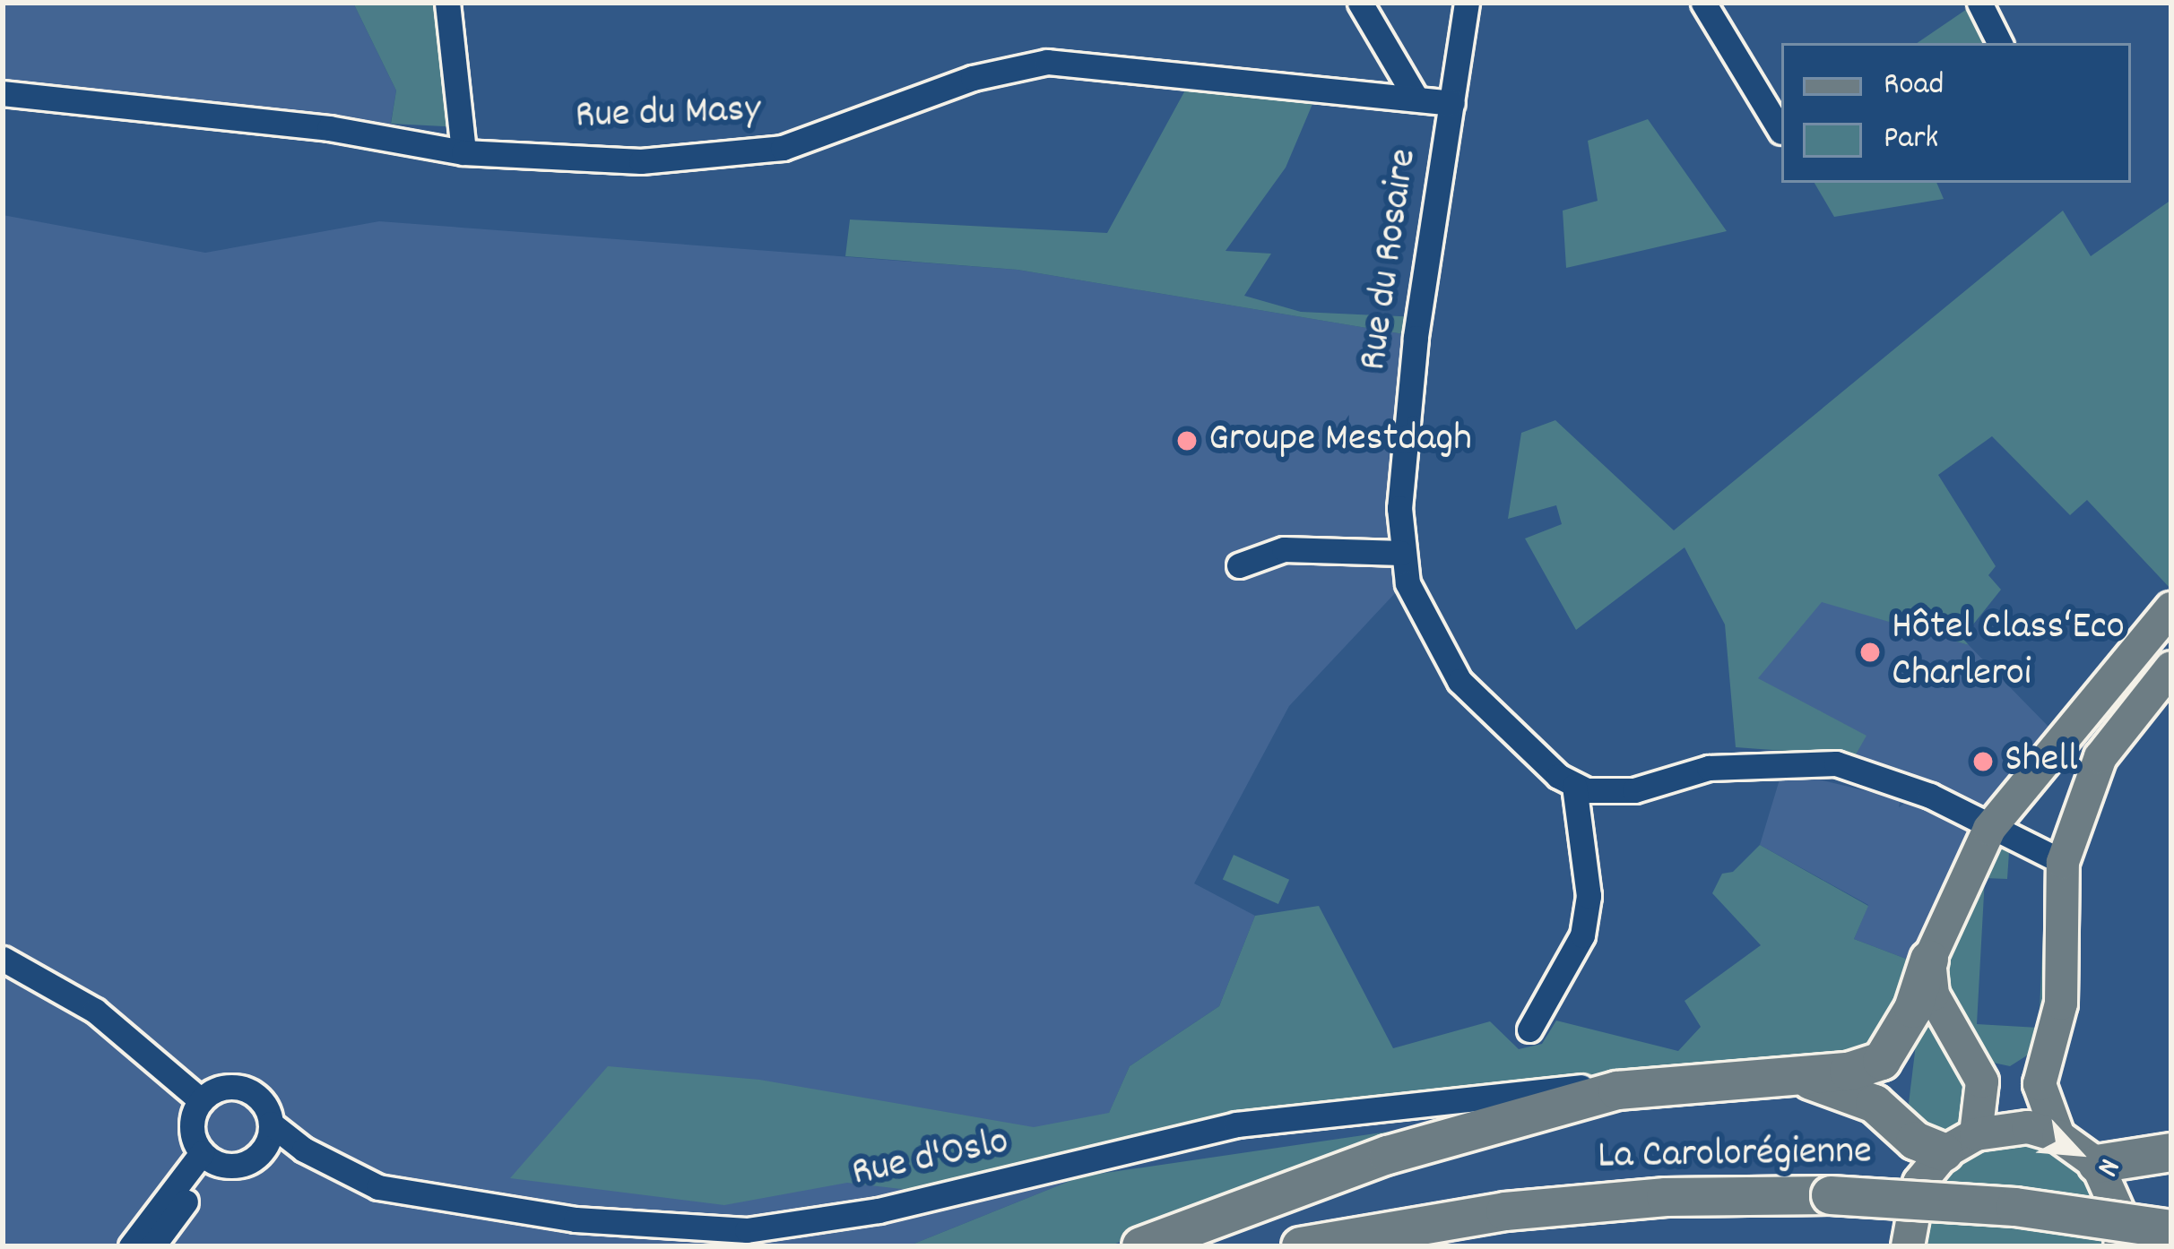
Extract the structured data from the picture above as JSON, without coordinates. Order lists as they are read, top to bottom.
{
  "streets": {
    "highway": ["La Carolorégienne"],
    "street": ["Rue du Masy", "Rue du Rosaire", "Rue d'Oslo"]
  },
  "crossings": [
    ["Rue du Masy", "Rue du Rosaire"]
  ],
  "places": ["Groupe Mestdagh", "Hôtel Class‘Eco Charleroi", "Shell"],
  "legend": ["Road", "Park"],
  "north": "bottom right"
}
